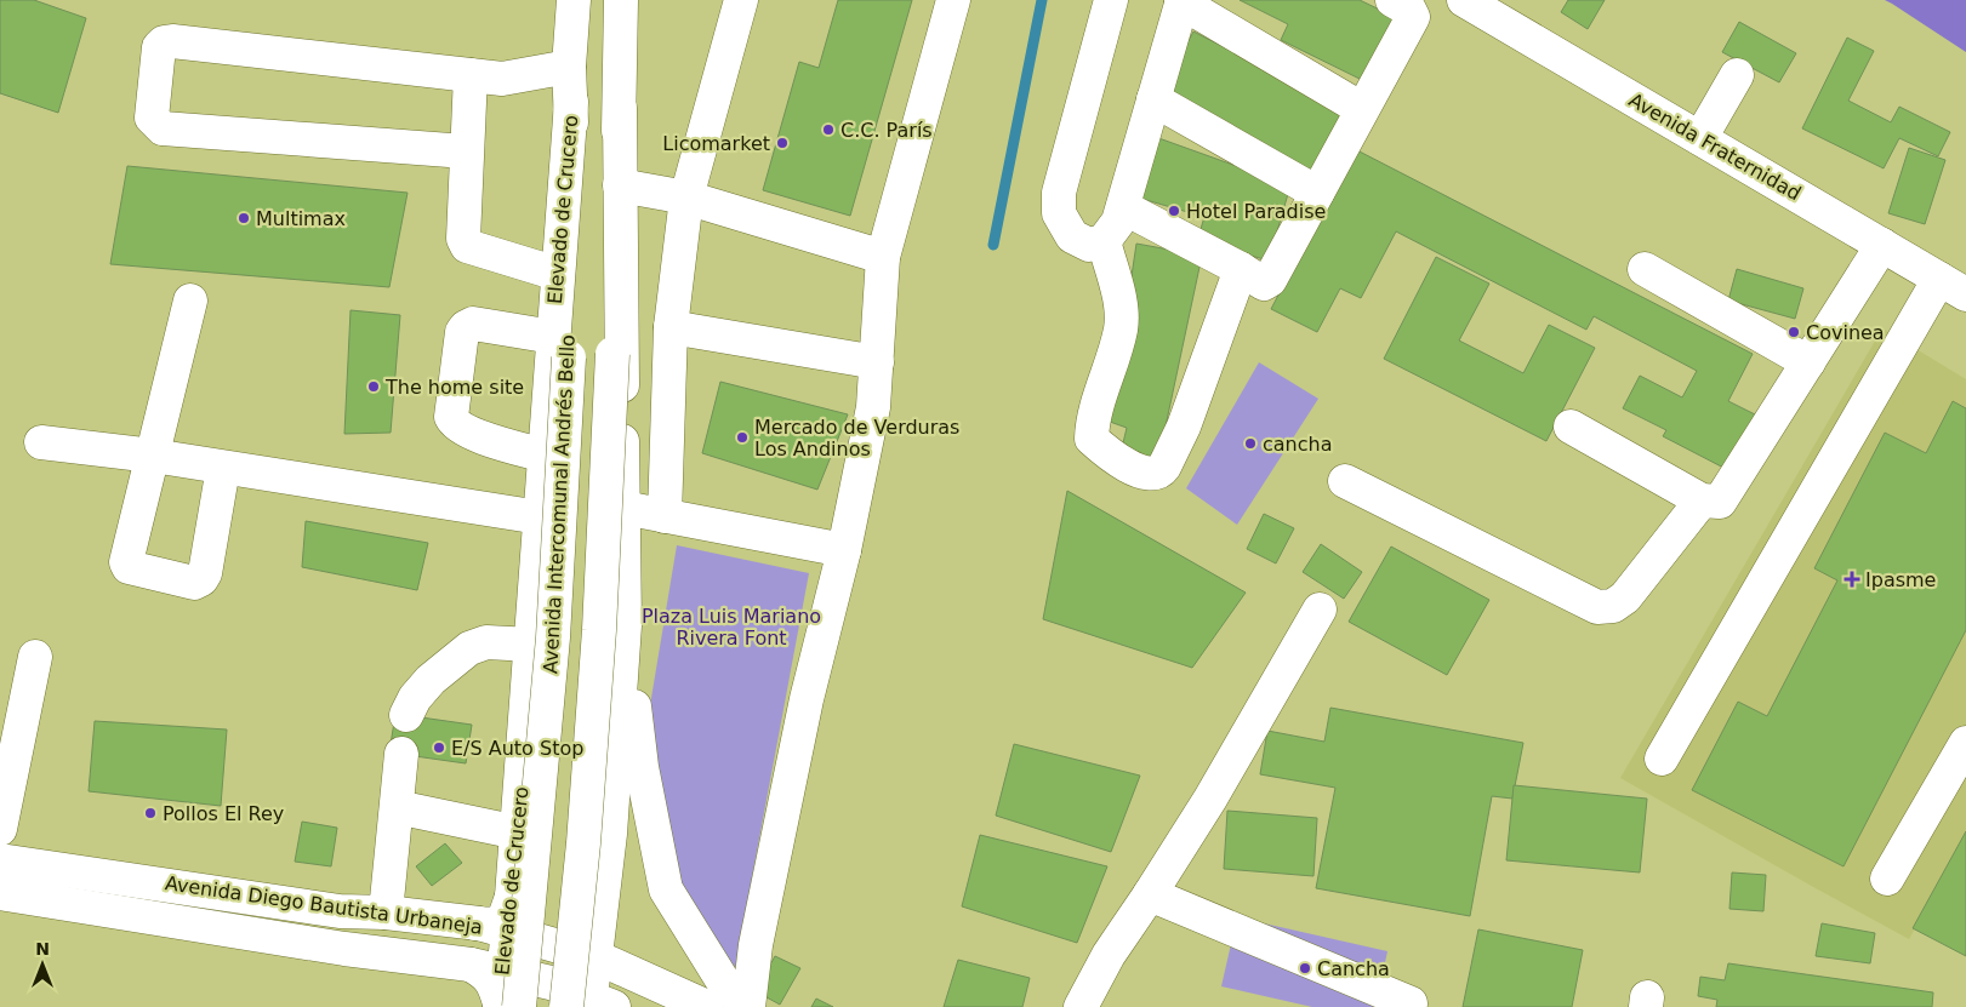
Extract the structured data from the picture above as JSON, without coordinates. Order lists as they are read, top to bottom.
{
  "streets": {
    "main road": [
      "Avenida Fraternidad",
      "Elevado de Crucero",
      "Avenida Intercomunal Andrés Bello",
      "Avenida Diego Bautista Urbaneja"
    ]
  },
  "crossings": [
    ["Elevado de Crucero", "Avenida Intercomunal Andrés Bello"],
    ["Elevado de Crucero", "Avenida Diego Bautista Urbaneja"],
    ["Avenida Intercomunal Andrés Bello", "Avenida Diego Bautista Urbaneja"]
  ],
  "parks": ["Plaza Luis Mariano Rivera Font"],
  "places": {
    "other": [
      "C.C. París",
      "Licomarket",
      "Hotel Paradise",
      "Multimax",
      "Covinea",
      "The home site",
      "Mercado de Verduras Los Andinos",
      "cancha",
      "E/S Auto Stop",
      "Pollos El Rey",
      "Cancha"
    ],
    "health": ["Ipasme"]
  },
  "north": "top"
}
